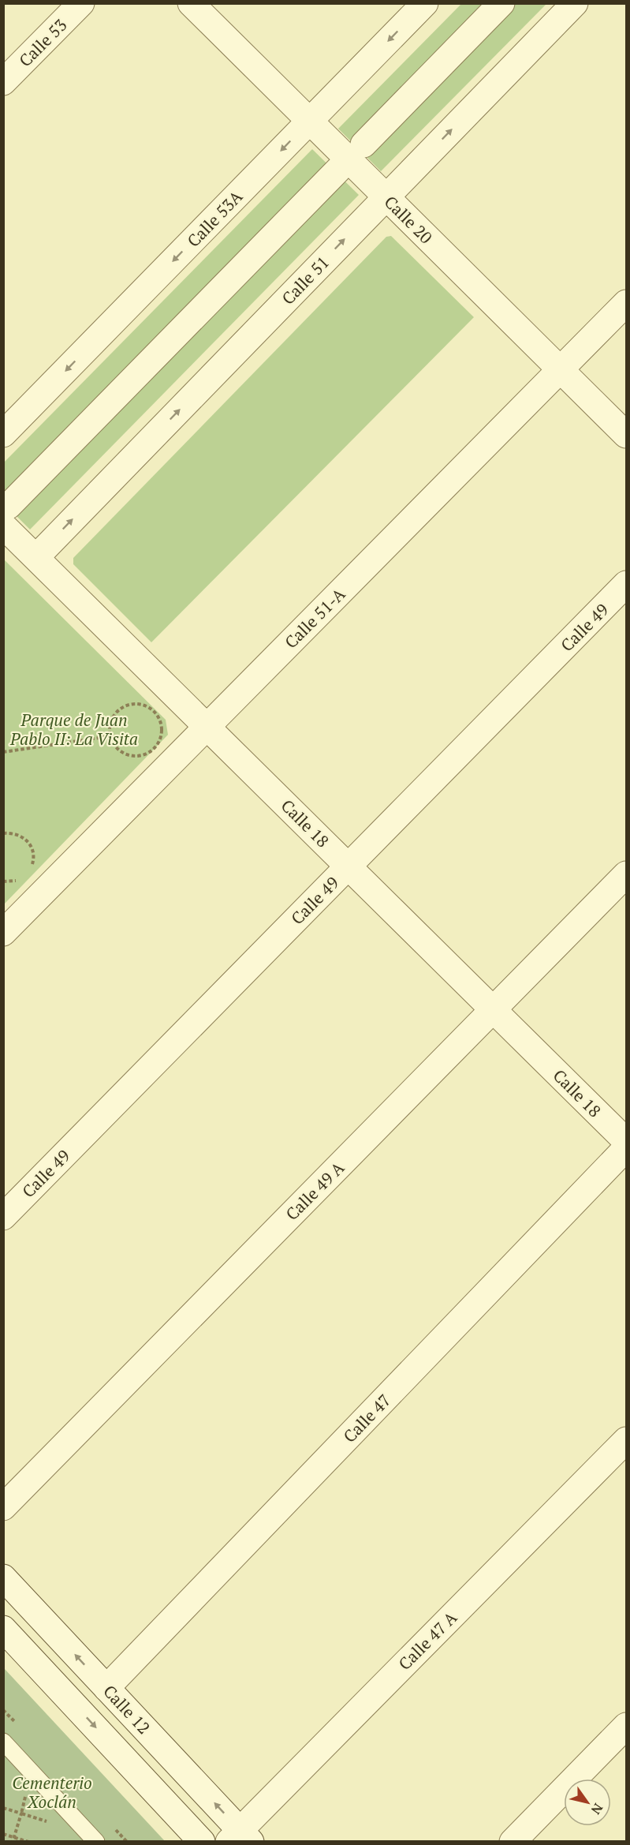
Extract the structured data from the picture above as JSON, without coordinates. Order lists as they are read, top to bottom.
{
  "streets": {
    "street": [
      "Calle 53",
      "Calle 53A",
      "Calle 20",
      "Calle 51",
      "Calle 51-A",
      "Calle 49",
      "Calle 18",
      "Calle 49 A",
      "Calle 47",
      "Calle 47 A",
      "Calle 12"
    ]
  },
  "crossings": [
    ["Calle 53A", "Calle 20"],
    ["Calle 20", "Calle 51"],
    ["Calle 20", "Calle 51-A"],
    ["Calle 51", "Calle 18"],
    ["Calle 51-A", "Calle 18"],
    ["Calle 49", "Calle 18"],
    ["Calle 18", "Calle 49 A"],
    ["Calle 47", "Calle 12"],
    ["Calle 47 A", "Calle 12"]
  ],
  "parks": ["Parque de Juan Pablo II: La Visita", "Cementerio Xoclán"],
  "north": "bottom right"
}
